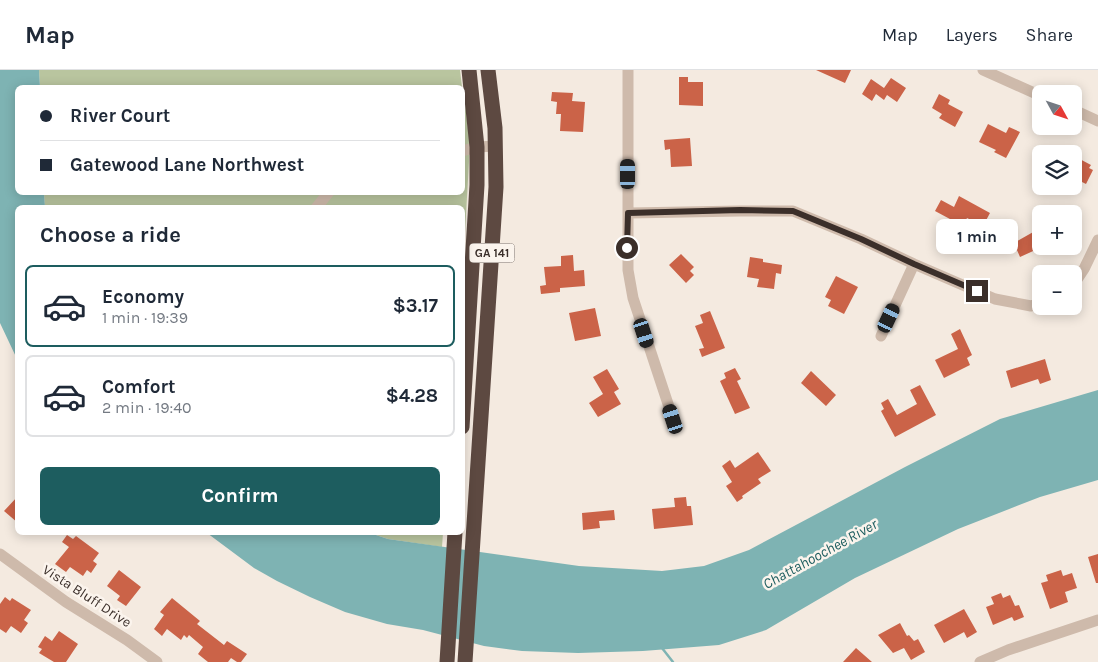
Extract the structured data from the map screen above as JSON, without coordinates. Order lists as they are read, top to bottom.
{
  "streets": {
    "highway": ["GA 141"],
    "street": ["Vista Bluff Drive"]
  },
  "water": ["Chattahoochee River"],
  "north": "bottom right",
  "page": {
    "header": "Map",
    "nav": ["Map", "Layers", "Share"],
    "map_buttons": ["+", "−"],
    "banner": ["River Court", "Gatewood Lane Northwest"],
    "heading": "Choose a ride",
    "bubble": "1 min",
    "list": [
      {
        "name": "Economy",
        "note": "1 min · 19:39",
        "value": "$3.17"
      },
      {
        "name": "Comfort",
        "note": "2 min · 19:40",
        "value": "$4.28"
      }
    ],
    "buttons": "Confirm"
  }
}
